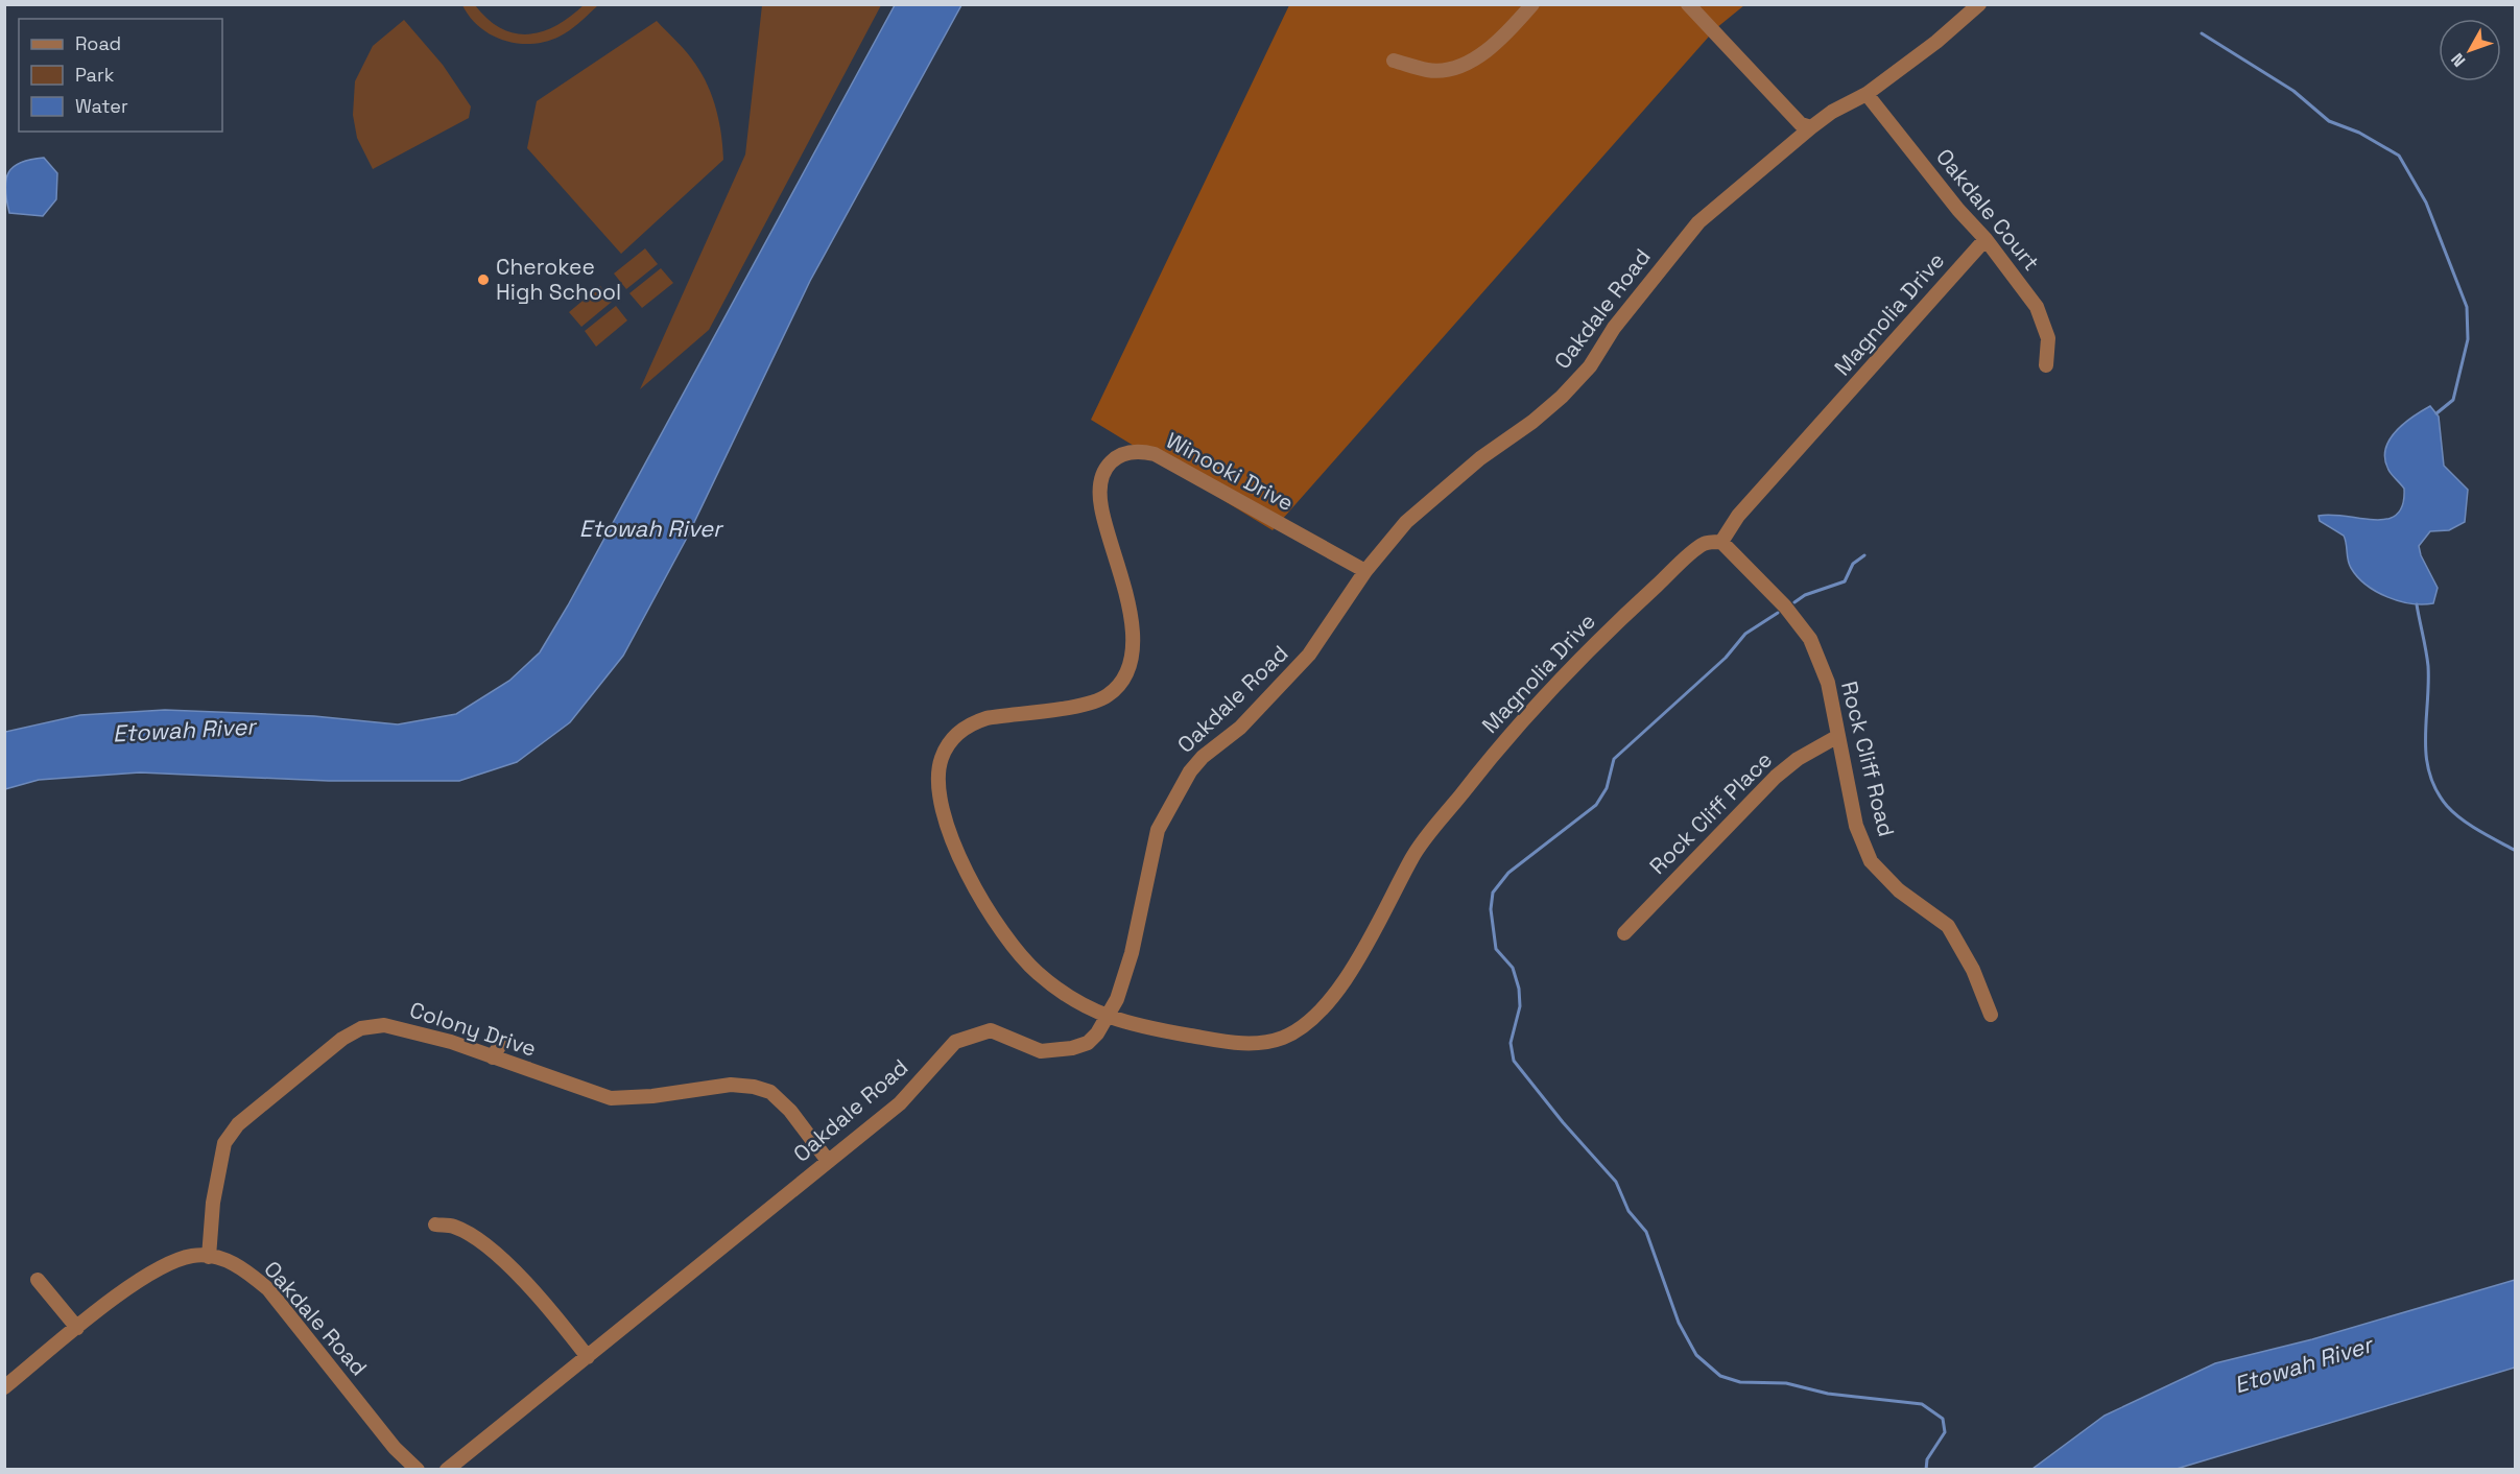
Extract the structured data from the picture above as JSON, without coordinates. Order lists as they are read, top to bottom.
{
  "streets": {
    "street": [
      "Oakdale Court",
      "Oakdale Road",
      "Magnolia Drive",
      "Winooki Drive",
      "Rock Cliff Road",
      "Rock Cliff Place",
      "Colony Drive"
    ]
  },
  "crossings": [
    ["Oakdale Court", "Oakdale Road"],
    ["Oakdale Court", "Magnolia Drive"],
    ["Oakdale Road", "Magnolia Drive"],
    ["Oakdale Road", "Winooki Drive"],
    ["Oakdale Road", "Colony Drive"],
    ["Magnolia Drive", "Winooki Drive"],
    ["Magnolia Drive", "Rock Cliff Road"],
    ["Rock Cliff Road", "Rock Cliff Place"]
  ],
  "water": ["Etowah River"],
  "places": ["Cherokee High School"],
  "legend": ["Road", "Park", "Water"],
  "north": "bottom left"
}
